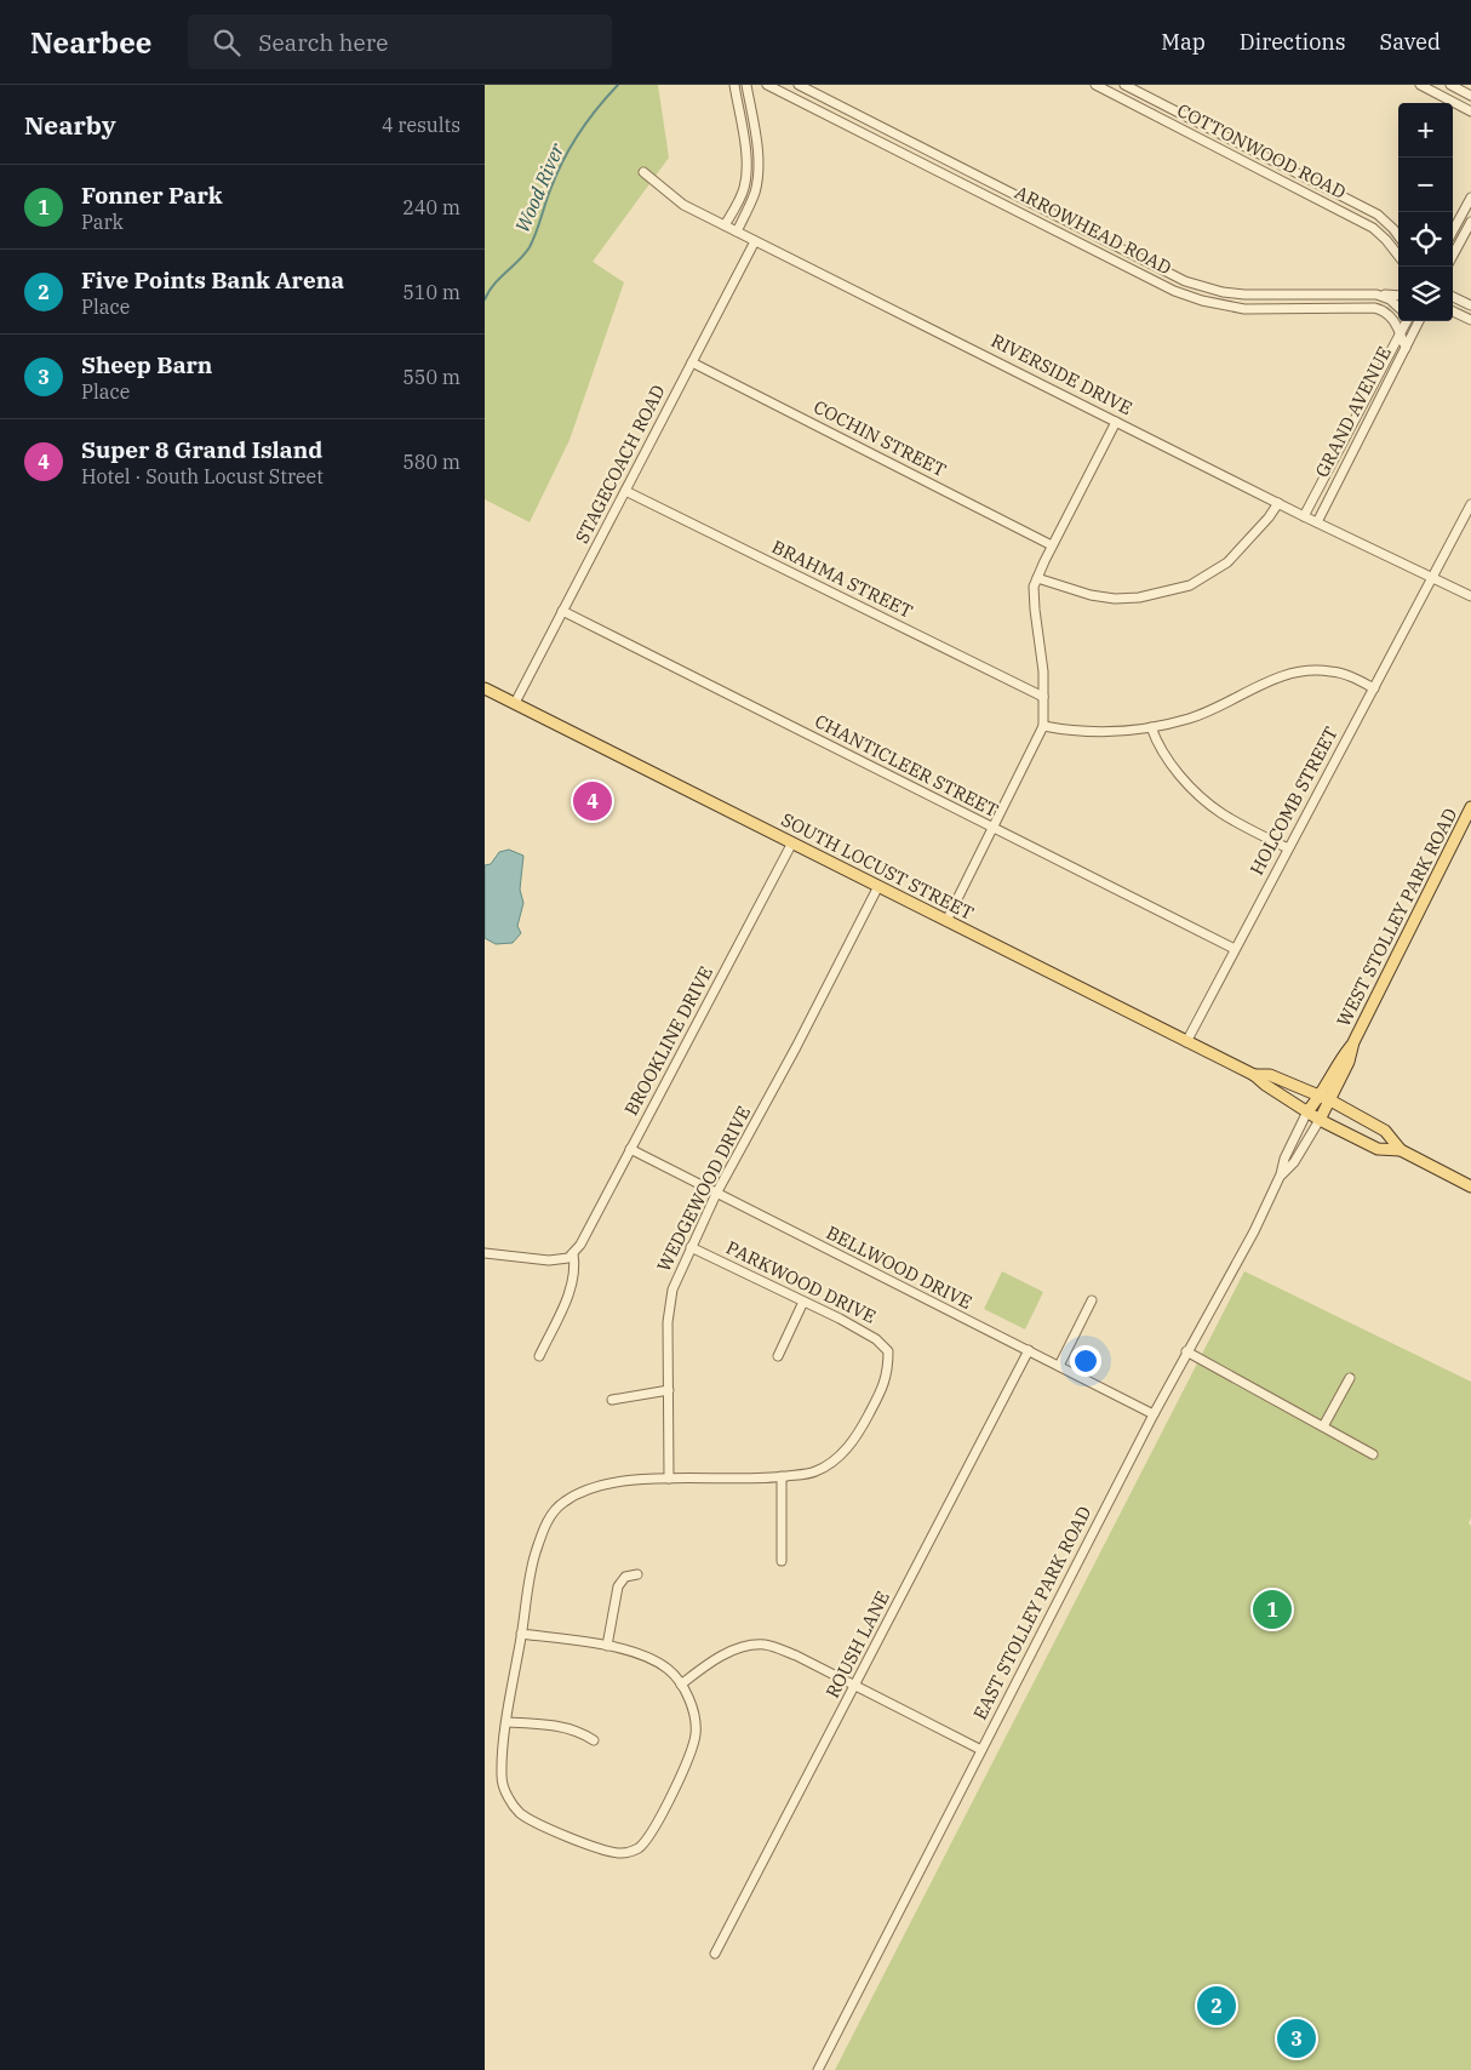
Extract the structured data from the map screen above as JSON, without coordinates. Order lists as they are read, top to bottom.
{
  "streets": {
    "main road": ["SOUTH LOCUST STREET", "WEST STOLLEY PARK ROAD"],
    "street": [
      "COTTONWOOD ROAD",
      "ARROWHEAD ROAD",
      "RIVERSIDE DRIVE",
      "GRAND AVENUE",
      "COCHIN STREET",
      "STAGECOACH ROAD",
      "BRAHMA STREET",
      "CHANTICLEER STREET",
      "HOLCOMB STREET",
      "BROOKLINE DRIVE",
      "WEDGEWOOD DRIVE",
      "BELLWOOD DRIVE",
      "PARKWOOD DRIVE",
      "EAST STOLLEY PARK ROAD",
      "ROUSH LANE"
    ]
  },
  "crossings": [
    ["ARROWHEAD ROAD", "GRAND AVENUE"],
    ["RIVERSIDE DRIVE", "GRAND AVENUE"],
    ["RIVERSIDE DRIVE", "STAGECOACH ROAD"],
    ["RIVERSIDE DRIVE", "HOLCOMB STREET"],
    ["COCHIN STREET", "STAGECOACH ROAD"],
    ["STAGECOACH ROAD", "BRAHMA STREET"],
    ["STAGECOACH ROAD", "CHANTICLEER STREET"],
    ["STAGECOACH ROAD", "SOUTH LOCUST STREET"],
    ["CHANTICLEER STREET", "HOLCOMB STREET"],
    ["HOLCOMB STREET", "SOUTH LOCUST STREET"],
    ["SOUTH LOCUST STREET", "WEST STOLLEY PARK ROAD"],
    ["SOUTH LOCUST STREET", "BROOKLINE DRIVE"],
    ["SOUTH LOCUST STREET", "WEDGEWOOD DRIVE"],
    ["SOUTH LOCUST STREET", "EAST STOLLEY PARK ROAD"],
    ["WEST STOLLEY PARK ROAD", "EAST STOLLEY PARK ROAD"],
    ["BROOKLINE DRIVE", "BELLWOOD DRIVE"],
    ["WEDGEWOOD DRIVE", "BELLWOOD DRIVE"],
    ["WEDGEWOOD DRIVE", "PARKWOOD DRIVE"],
    ["BELLWOOD DRIVE", "EAST STOLLEY PARK ROAD"],
    ["BELLWOOD DRIVE", "ROUSH LANE"]
  ],
  "water": ["Wood River"],
  "page": {
    "header": "Nearbee",
    "search": "Search here",
    "nav": ["Map", "Directions", "Saved"],
    "heading": ["Nearby", "4 results"],
    "map_buttons": ["+", "−"],
    "list": [
      {
        "mark": "1",
        "name": "Fonner Park",
        "note": "Park",
        "value": "240 m"
      },
      {
        "mark": "2",
        "name": "Five Points Bank Arena",
        "note": "Place",
        "value": "510 m"
      },
      {
        "mark": "3",
        "name": "Sheep Barn",
        "note": "Place",
        "value": "550 m"
      },
      {
        "mark": "4",
        "name": "Super 8 Grand Island",
        "note": "Hotel · South Locust Street",
        "value": "580 m"
      }
    ],
    "pins": [
      "4",
      "1",
      "2",
      "3"
    ]
  }
}
